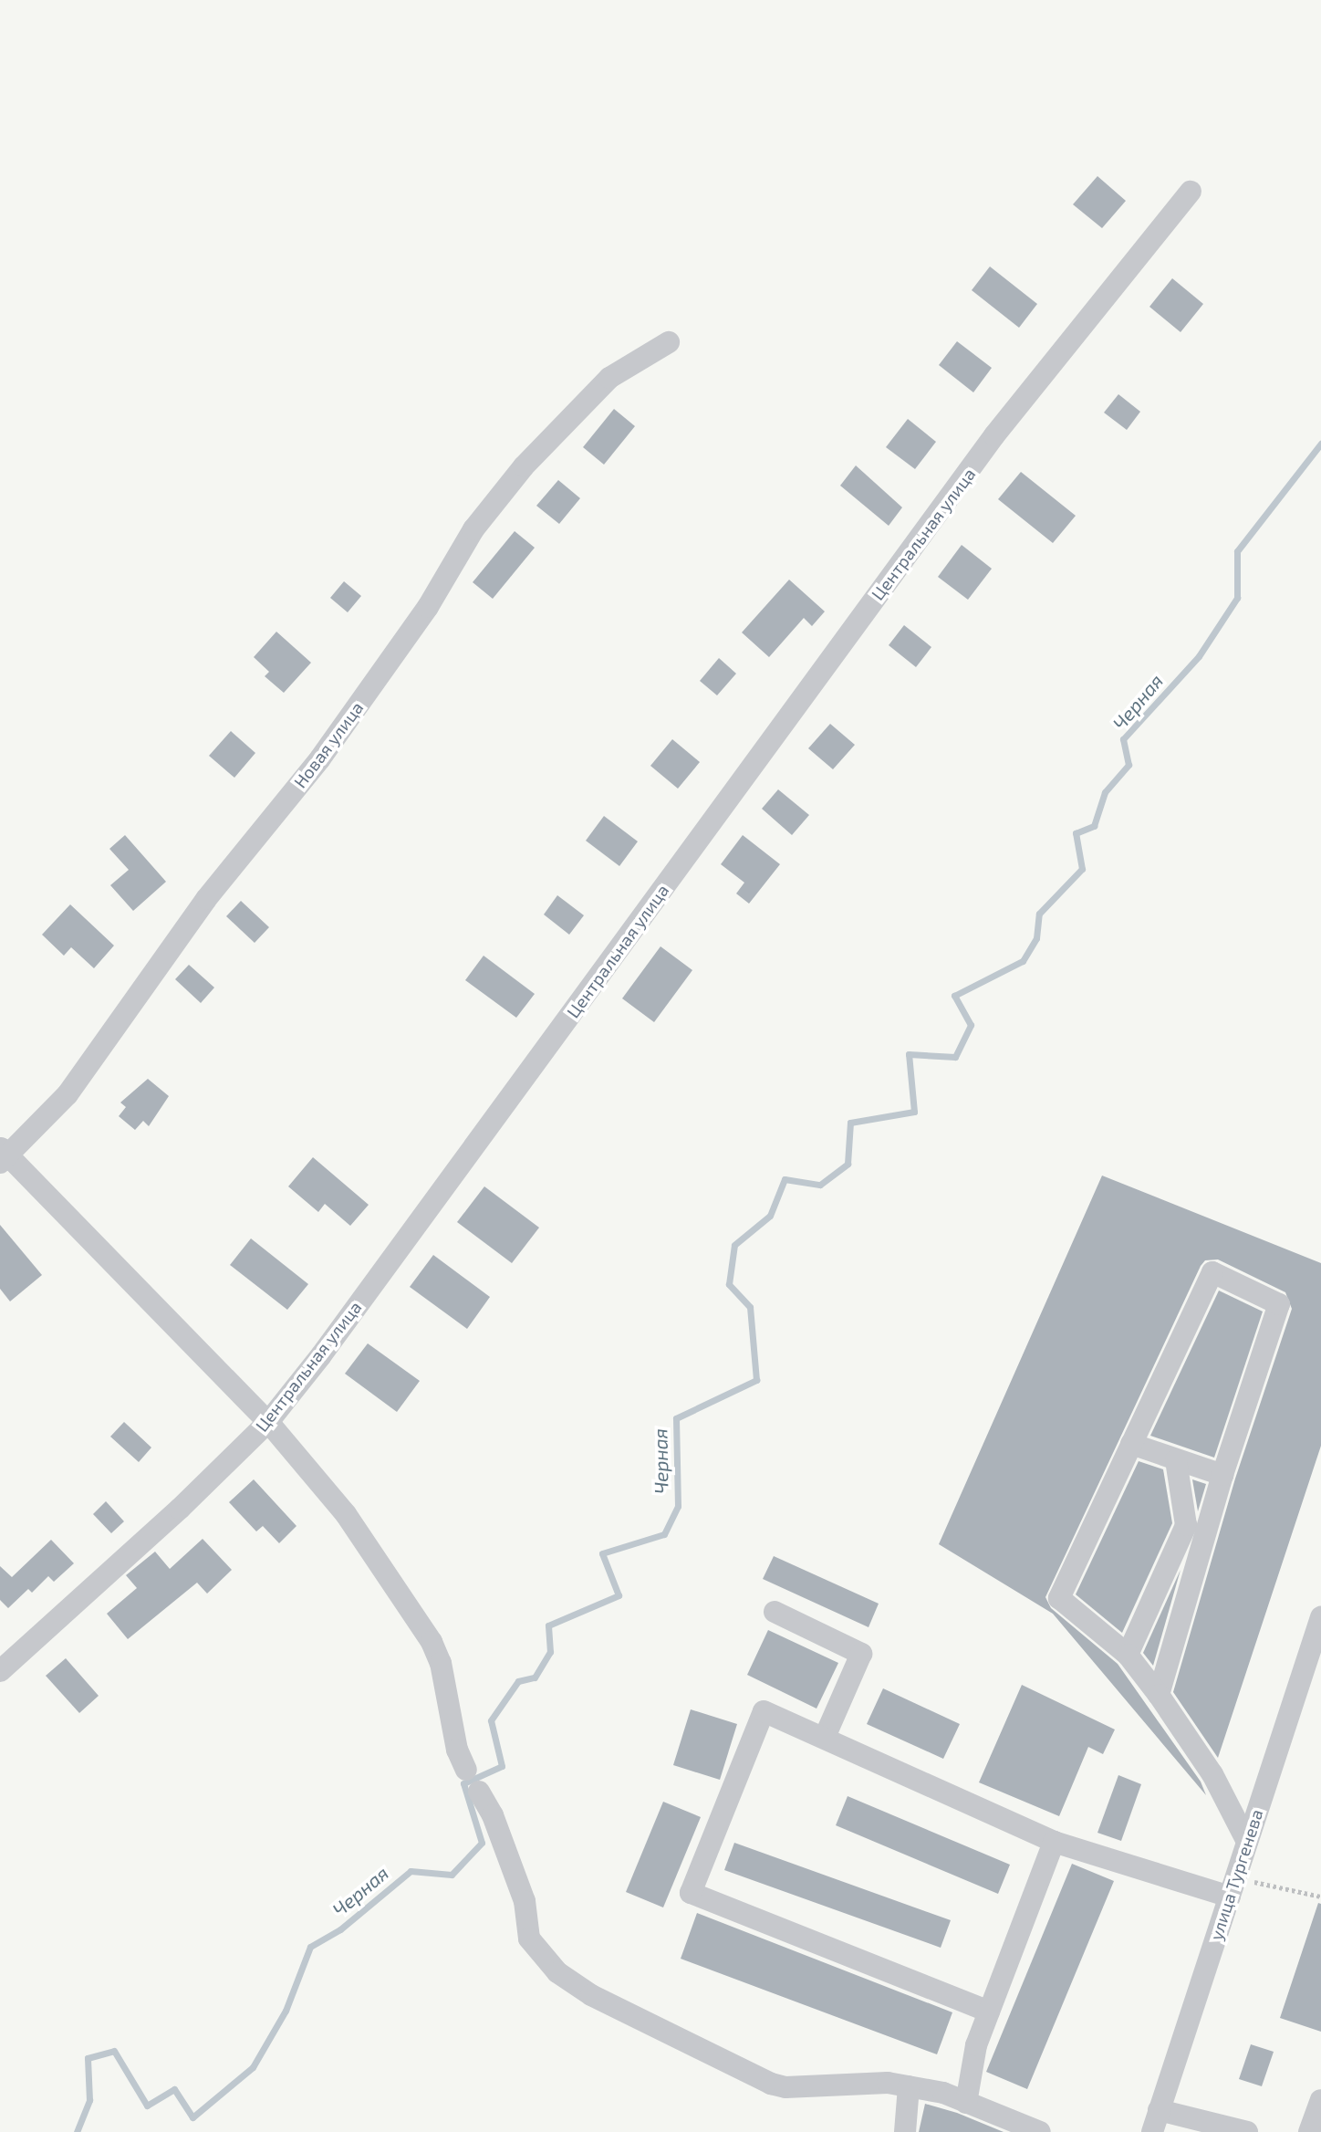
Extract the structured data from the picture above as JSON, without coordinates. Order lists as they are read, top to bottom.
{
  "streets": {
    "street": ["Центральная улица", "Новая улица", "улица Тургенева"]
  },
  "water": ["Черная"]
}
